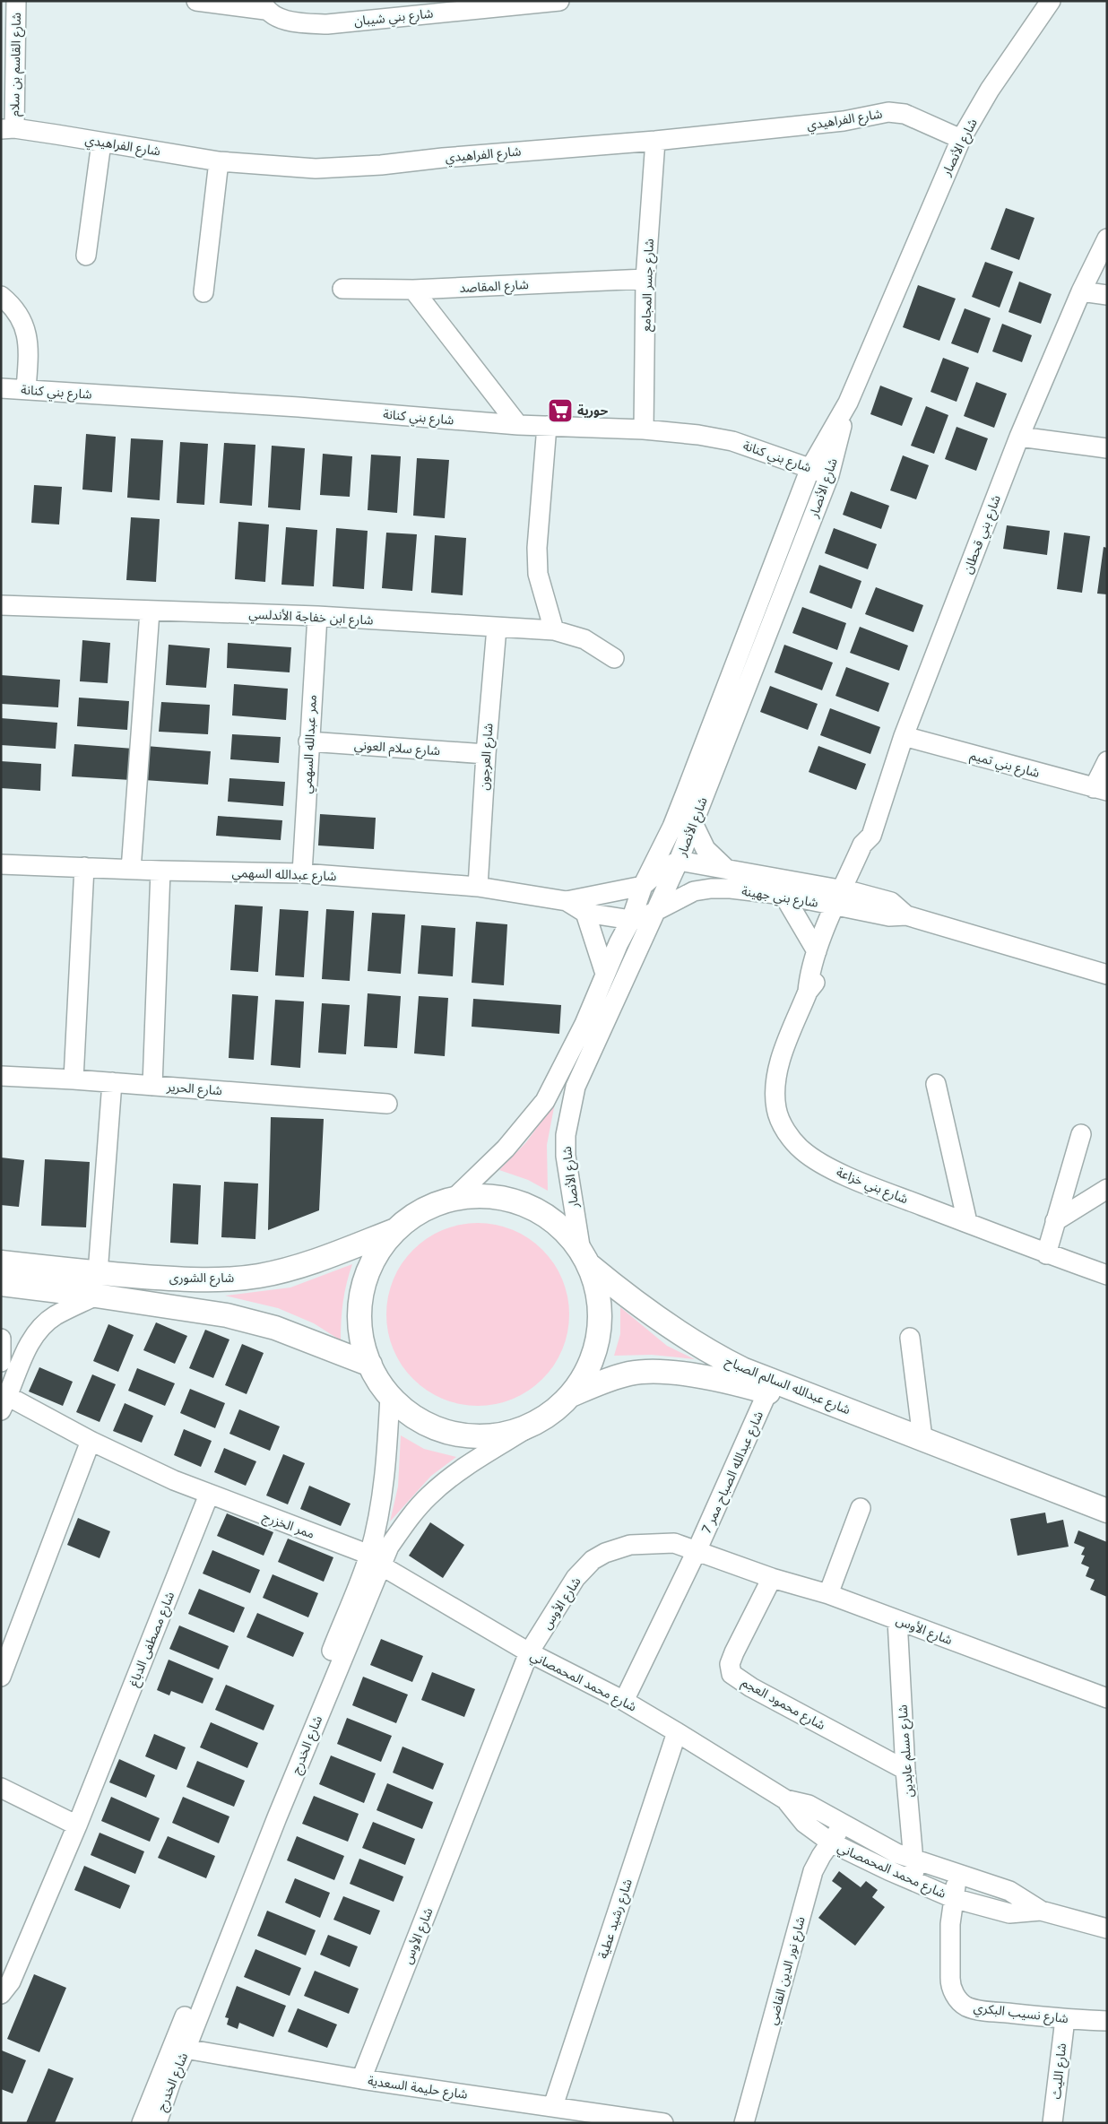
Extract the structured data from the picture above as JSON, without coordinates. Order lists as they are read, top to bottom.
{
  "streets": {
    "main road": ["شارع الشورى", "شارع عبدالله السالم الصباح"],
    "street": [
      "شارع بني شيبان",
      "شارع القاسم بن سلام",
      "شارع الفراهيدي",
      "شارع الأنصار",
      "شارع جسر المجامع",
      "شارع المقاصد",
      "شارع بني كنانة",
      "شارع بني قحطان",
      "شارع ابن خفاجة الأندلسي",
      "ممر عبدالله السهمي",
      "شارع سلام العوني",
      "شارع العرجون",
      "شارع بني تميم",
      "شارع عبدالله السهمي",
      "شارع بني جهينة",
      "شارع الحرير",
      "شارع بني خزاعة",
      "شارع عبدالله الصباح ممر 7",
      "ممر الخزرج",
      "شارع الأوس",
      "شارع مصطفى الدباغ",
      "شارع محمد المحمصاني",
      "شارع محمود العجم",
      "شارع الخدرج",
      "شارع مسلم عابدين",
      "شارع رشيد عطية",
      "شارع نور الدين القاضي",
      "شارع نسيب البكري",
      "شارع الليث",
      "شارع حليمة السعدية"
    ]
  },
  "crossings": [
    ["شارع القاسم بن سلام", "شارع الفراهيدي"],
    ["شارع الفراهيدي", "شارع الأنصار"],
    ["شارع الفراهيدي", "شارع جسر المجامع"],
    ["شارع الأنصار", "شارع بني كنانة"],
    ["شارع الأنصار", "شارع عبدالله السهمي"],
    ["شارع الأنصار", "شارع بني جهينة"],
    ["شارع الأنصار", "شارع عبدالله السالم الصباح"],
    ["شارع جسر المجامع", "شارع المقاصد"],
    ["شارع جسر المجامع", "شارع بني كنانة"],
    ["شارع بني قحطان", "شارع بني تميم"],
    ["شارع بني قحطان", "شارع بني جهينة"],
    ["شارع بني قحطان", "شارع بني خزاعة"],
    ["شارع ابن خفاجة الأندلسي", "ممر عبدالله السهمي"],
    ["شارع ابن خفاجة الأندلسي", "شارع العرجون"],
    ["ممر عبدالله السهمي", "شارع سلام العوني"],
    ["ممر عبدالله السهمي", "شارع عبدالله السهمي"],
    ["شارع سلام العوني", "شارع العرجون"],
    ["شارع العرجون", "شارع عبدالله السهمي"],
    ["شارع عبدالله السهمي", "شارع بني جهينة"],
    ["شارع بني جهينة", "شارع بني خزاعة"],
    ["شارع عبدالله السالم الصباح", "شارع عبدالله الصباح ممر 7"],
    ["شارع عبدالله الصباح ممر 7", "شارع الأوس"],
    ["شارع عبدالله الصباح ممر 7", "شارع محمد المحمصاني"],
    ["ممر الخزرج", "شارع مصطفى الدباغ"],
    ["ممر الخزرج", "شارع محمد المحمصاني"],
    ["ممر الخزرج", "شارع الخدرج"],
    ["شارع الأوس", "شارع محمد المحمصاني"],
    ["شارع الأوس", "شارع محمود العجم"],
    ["شارع الأوس", "شارع مسلم عابدين"],
    ["شارع الأوس", "شارع حليمة السعدية"],
    ["شارع محمد المحمصاني", "شارع الخدرج"],
    ["شارع محمد المحمصاني", "شارع مسلم عابدين"],
    ["شارع محمد المحمصاني", "شارع رشيد عطية"],
    ["شارع محمد المحمصاني", "شارع نور الدين القاضي"],
    ["شارع محمد المحمصاني", "شارع نسيب البكري"],
    ["شارع محمود العجم", "شارع مسلم عابدين"],
    ["شارع الخدرج", "شارع حليمة السعدية"],
    ["شارع رشيد عطية", "شارع حليمة السعدية"],
    ["شارع نسيب البكري", "شارع الليث"]
  ],
  "places": {
    "supermarket": ["حورية"]
  }
}
